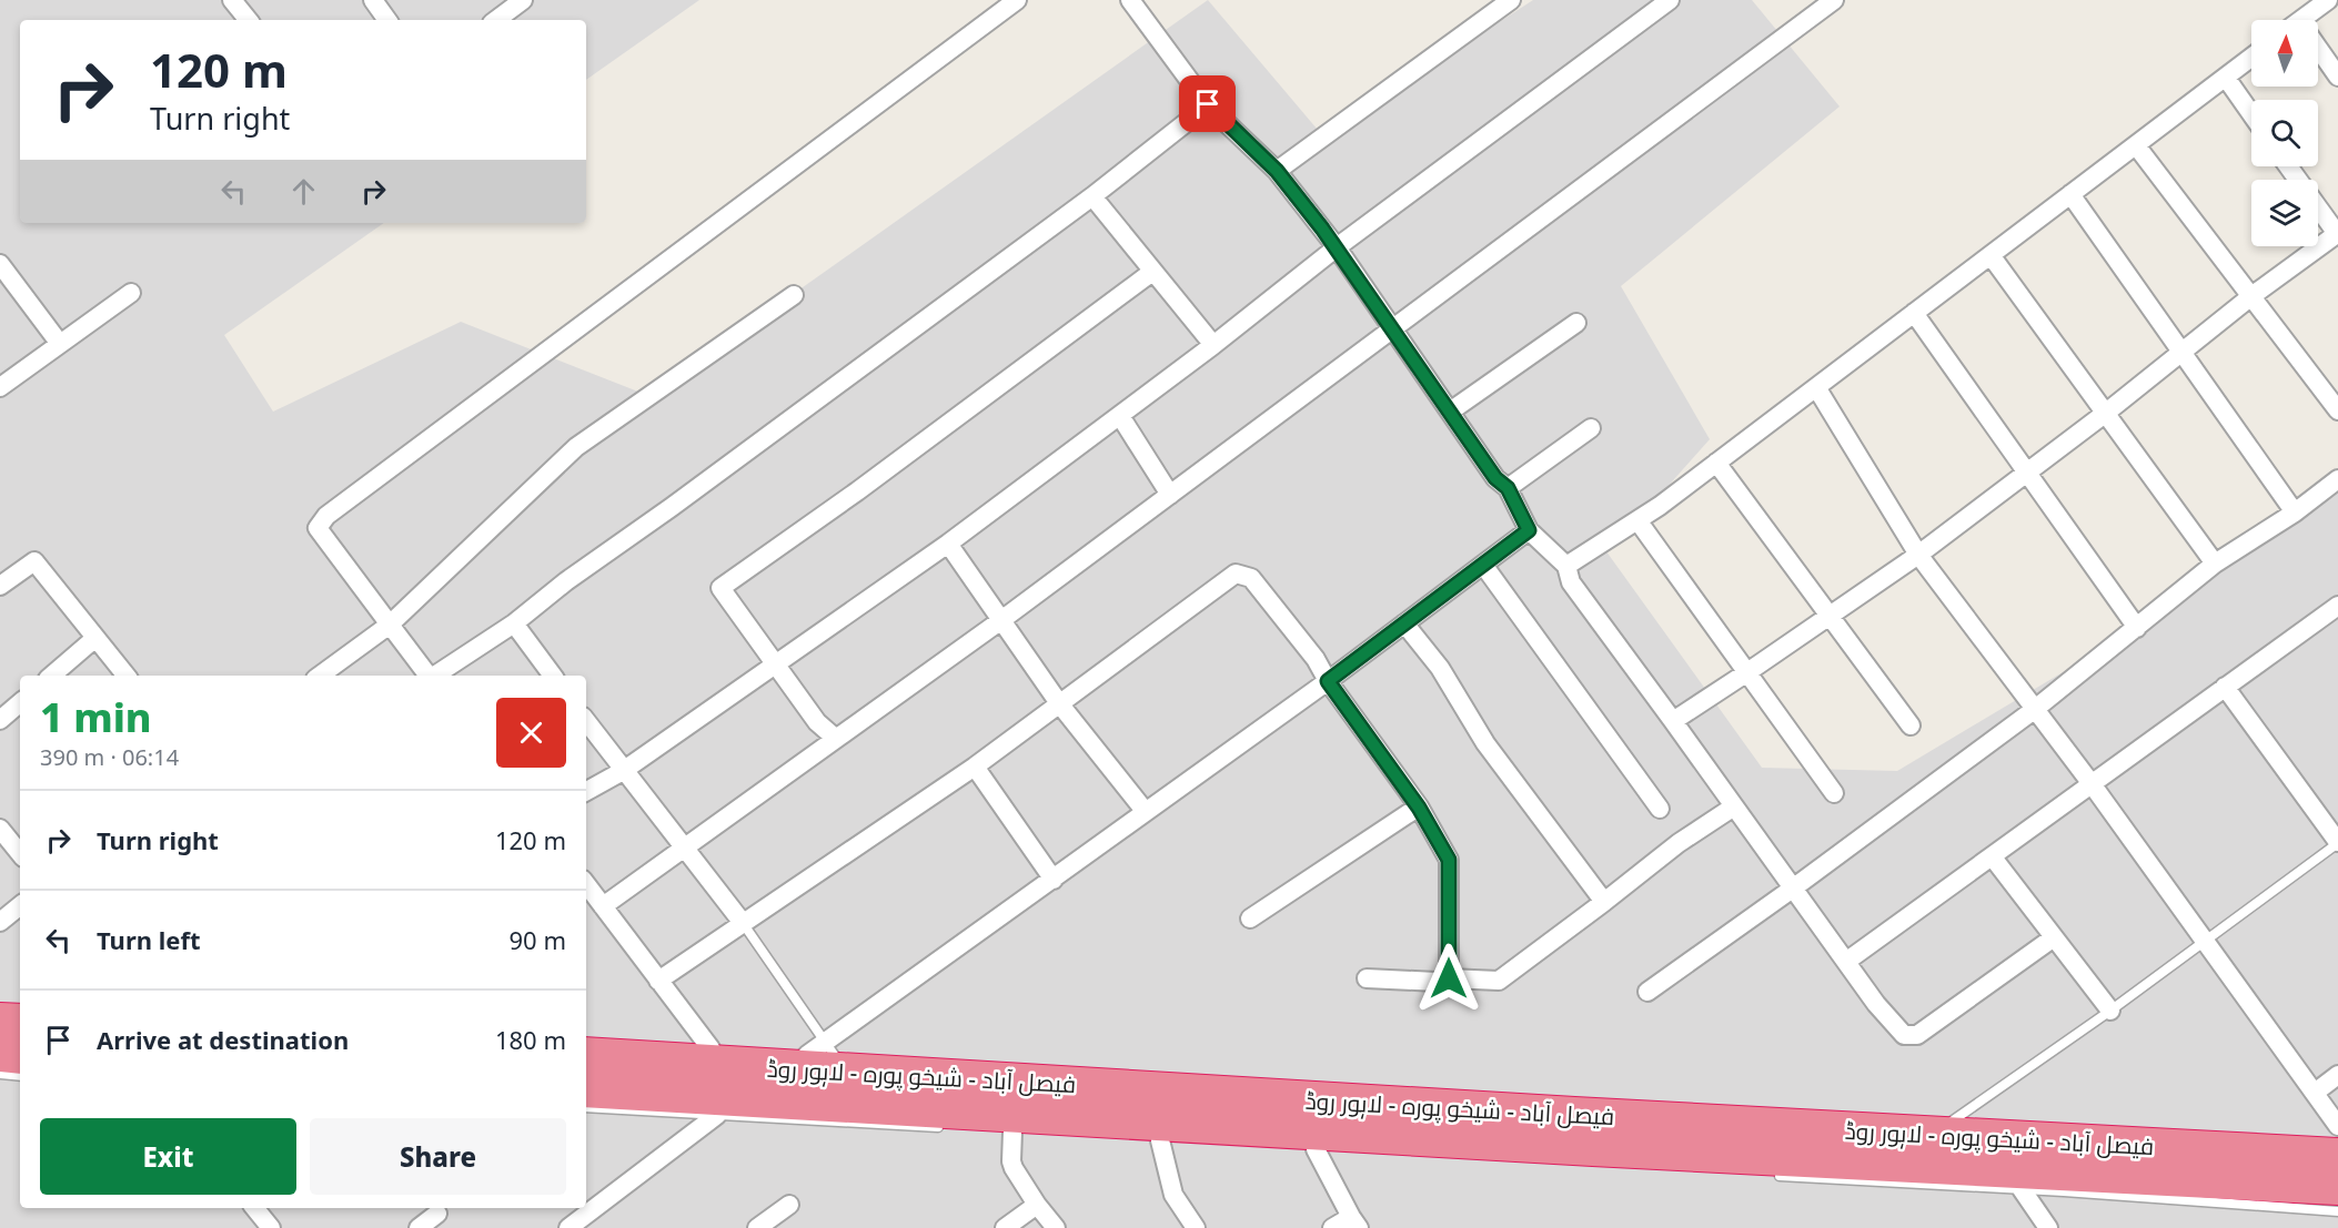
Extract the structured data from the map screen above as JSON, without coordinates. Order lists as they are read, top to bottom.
{
  "streets": {
    "highway": ["فیصل آباد - شیخو پورہ - لاہور روڈ"]
  },
  "north": "top",
  "page": {
    "turn": ["120 m", "Turn right"],
    "heading": ["1 min", "390 m · 06:14"],
    "list": [
      {
        "name": "Turn right",
        "value": "120 m"
      },
      {
        "name": "Turn left",
        "value": "90 m"
      },
      {
        "name": "Arrive at destination",
        "value": "180 m"
      }
    ],
    "buttons": ["Exit", "Share"]
  }
}
